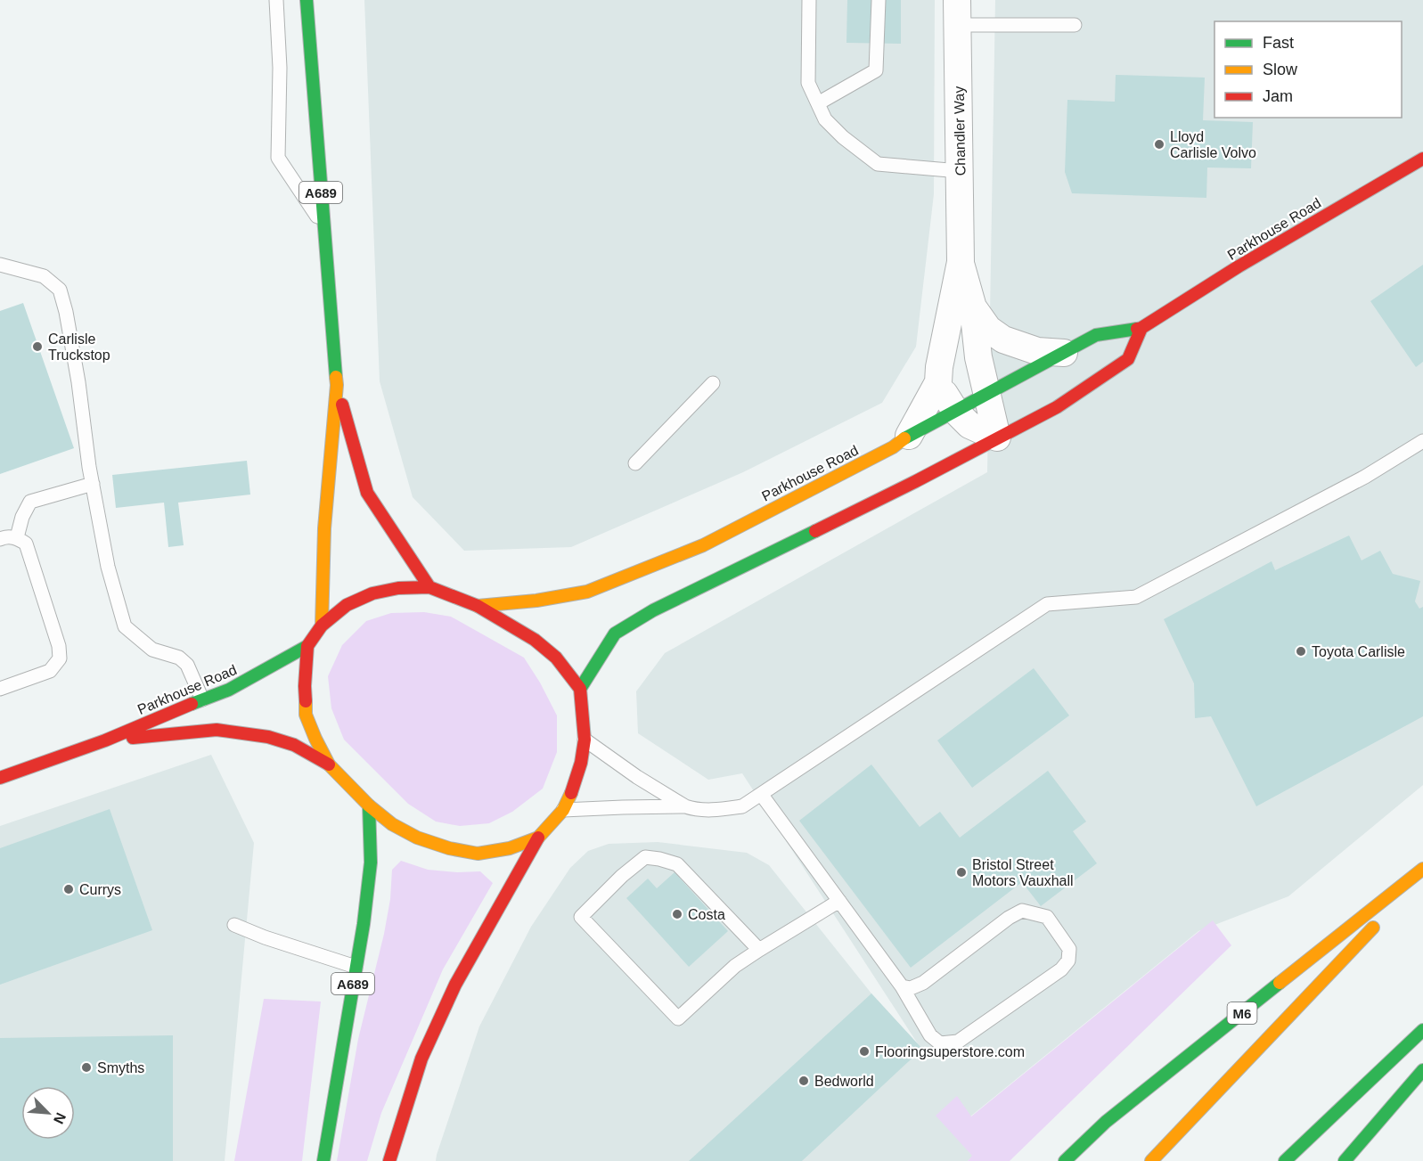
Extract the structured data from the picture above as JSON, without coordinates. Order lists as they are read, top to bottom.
{
  "streets": {
    "main road": ["A689", "Parkhouse Road", "M6"],
    "street": ["Chandler Way"]
  },
  "crossings": [
    ["Chandler Way", "Parkhouse Road"]
  ],
  "places": [
    "Lloyd Carlisle Volvo",
    "Carlisle Truckstop",
    "Toyota Carlisle",
    "Bristol Street Motors Vauxhall",
    "Currys",
    "Costa",
    "Flooringsuperstore.com",
    "Smyths",
    "Bedworld"
  ],
  "legend": ["Fast", "Slow", "Jam"],
  "north": "bottom right"
}
